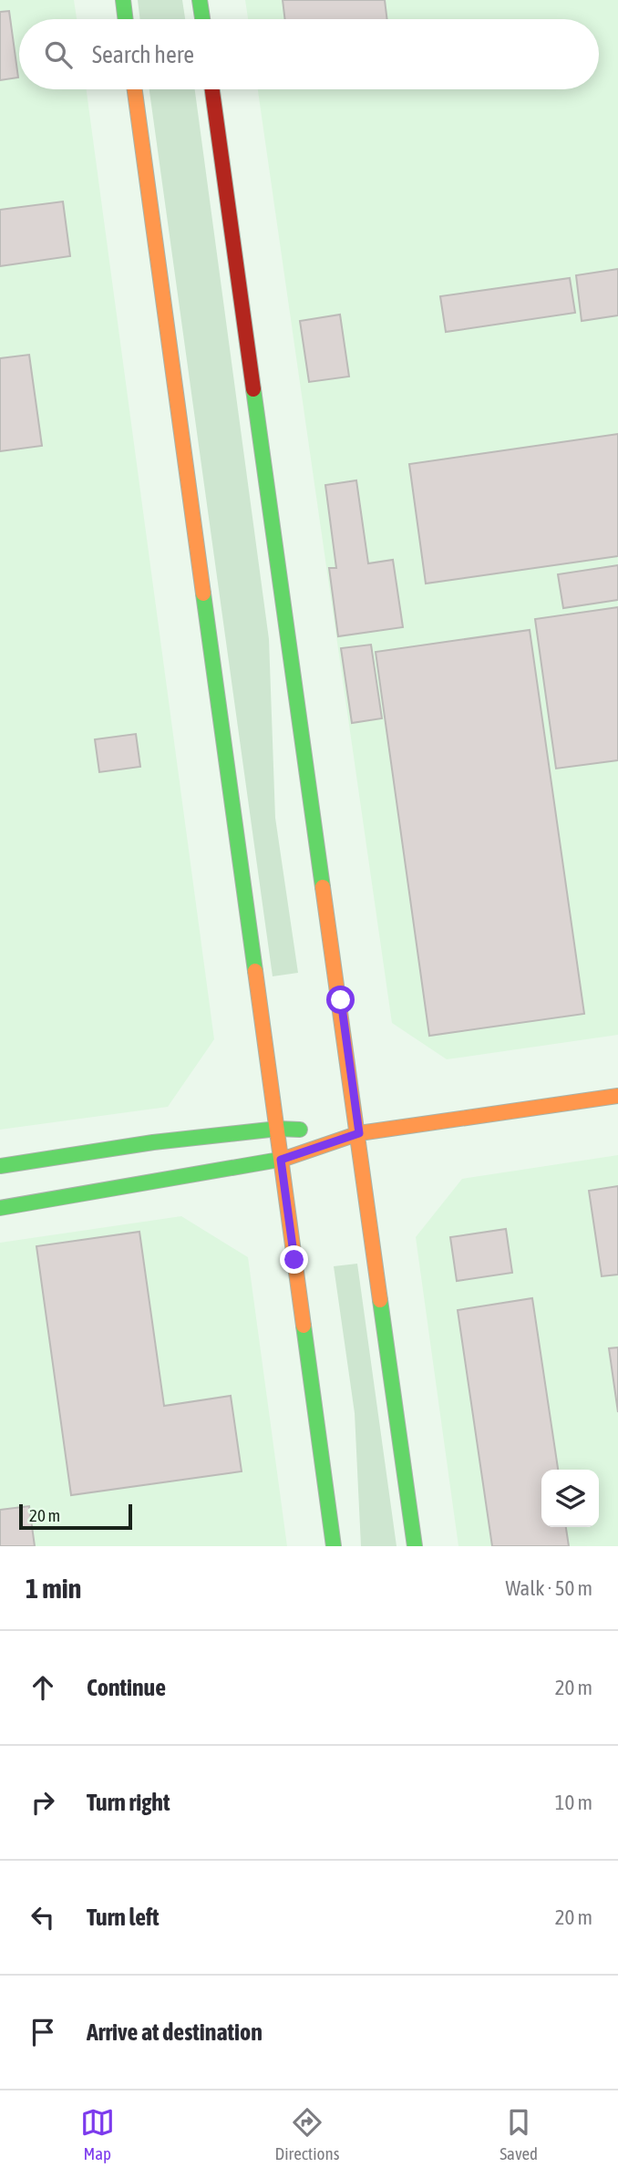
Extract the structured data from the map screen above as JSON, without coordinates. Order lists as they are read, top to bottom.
{
  "scale_bar": "20 m",
  "page": {
    "search": "Search here",
    "scale": "20 m",
    "heading": ["1 min", "Walk · 50 m"],
    "list": [
      ["Continue", "20 m"],
      ["Turn right", "10 m"],
      ["Turn left", "20 m"],
      "Arrive at destination"
    ],
    "nav": ["Map", "Directions", "Saved"]
  }
}
